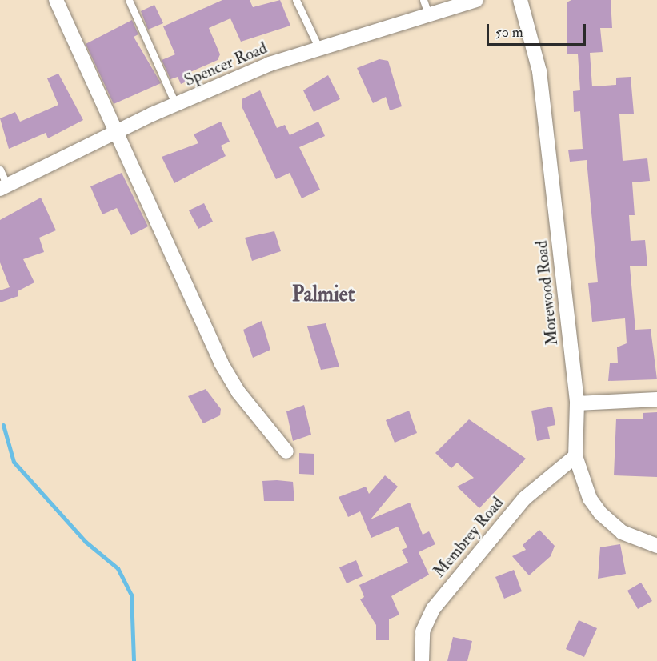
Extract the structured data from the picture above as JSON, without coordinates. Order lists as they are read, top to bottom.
{
  "streets": {
    "street": ["Spencer Road", "Morewood Road", "Membrey Road"]
  },
  "crossings": [
    ["Morewood Road", "Membrey Road"]
  ],
  "districts": ["Palmiet"],
  "scale_bar": "50 m"
}
